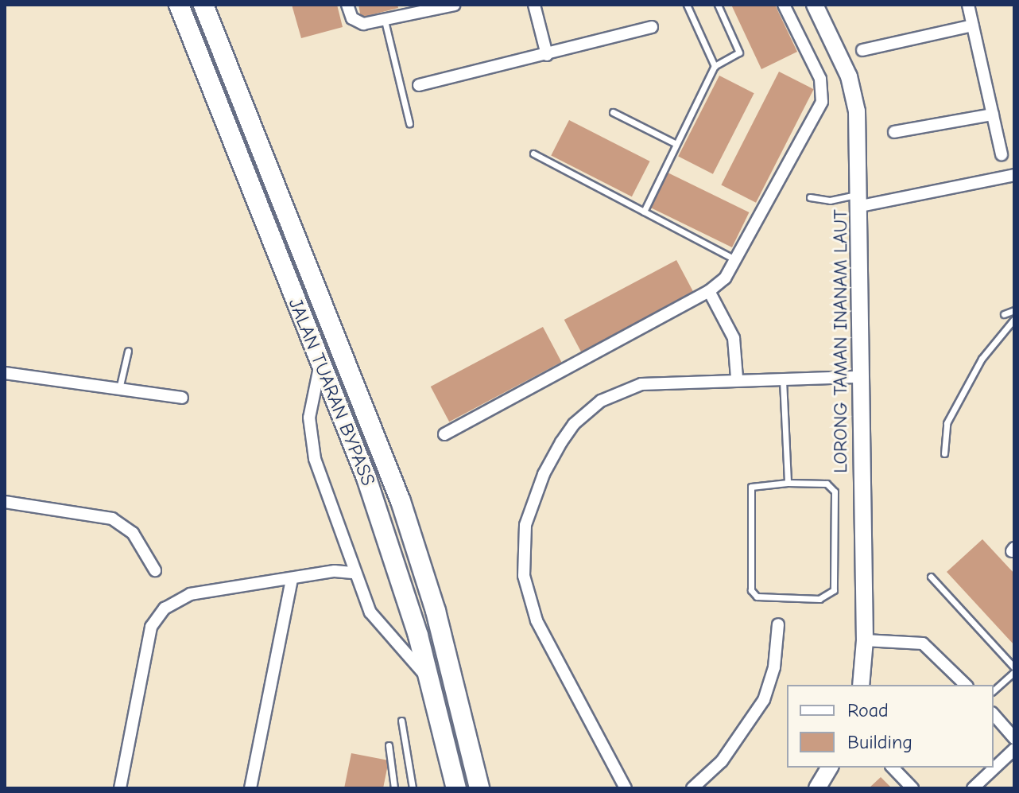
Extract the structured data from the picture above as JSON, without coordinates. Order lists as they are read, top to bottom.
{
  "streets": {
    "highway": ["JALAN TUARAN BYPASS"],
    "main road": ["LORONG TAMAN INANAM LAUT"]
  },
  "legend": ["Road", "Building"]
}
